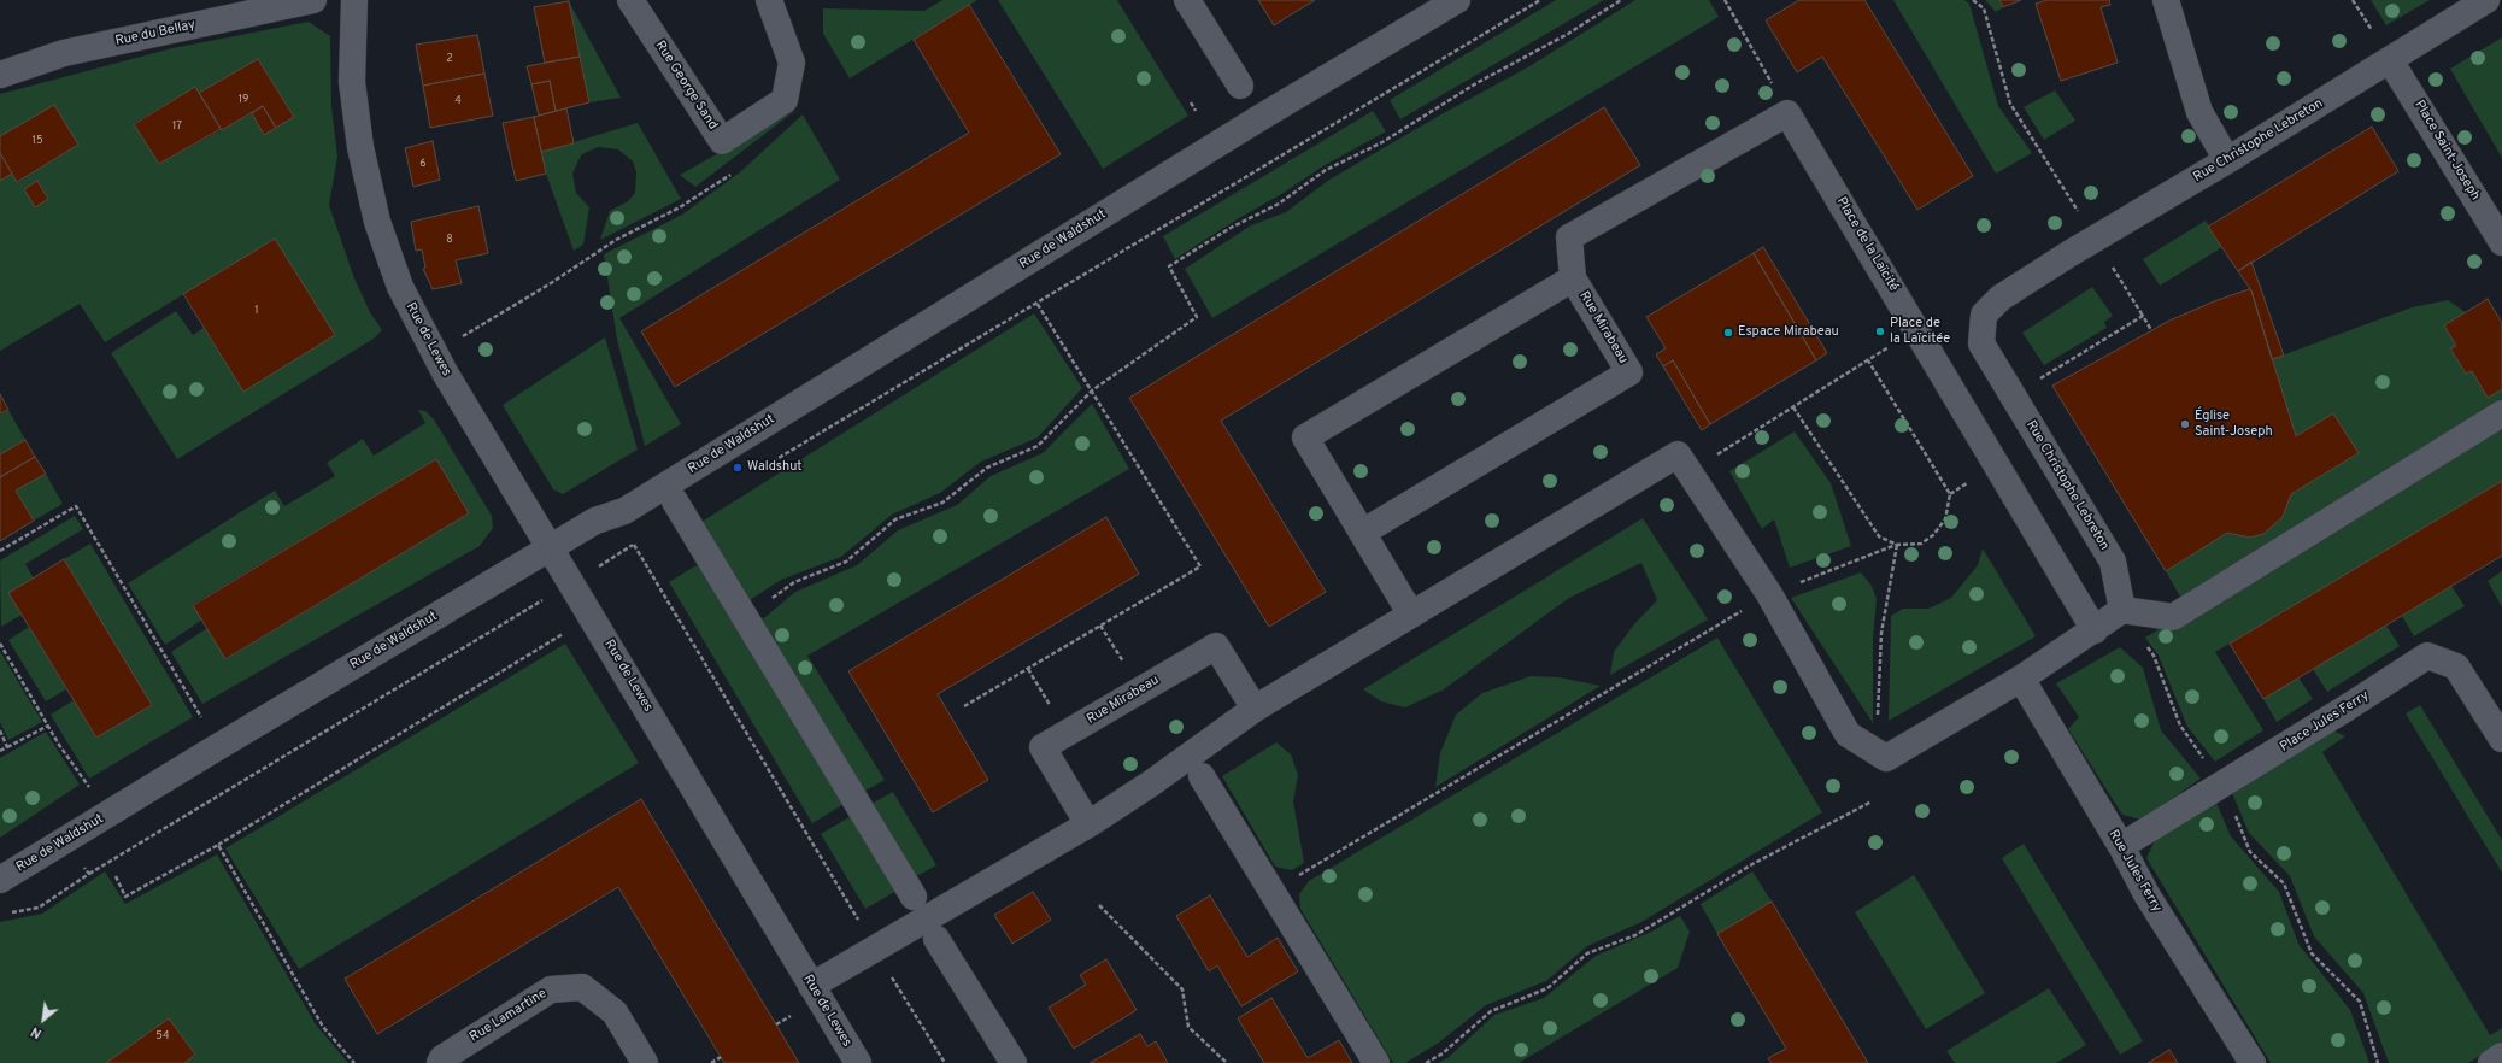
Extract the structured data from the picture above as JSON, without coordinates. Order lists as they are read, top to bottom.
{
  "streets": {
    "street": [
      "Rue du Bellay",
      "Rue George Sand",
      "Rue Christophe Lebreton",
      "Place Saint-Joseph",
      "Rue de Waldshut",
      "Place de la Laïcité",
      "Rue Mirabeau",
      "Rue de Lewes",
      "Place Jules Ferry",
      "Rue Jules Ferry",
      "Rue Lamartine"
    ]
  },
  "crossings": [
    ["Rue Christophe Lebreton", "Place Saint-Joseph"],
    ["Rue de Waldshut", "Rue de Lewes"],
    ["Place Jules Ferry", "Rue Jules Ferry"]
  ],
  "places": [
    "Place de la Laïcitée",
    "Espace Mirabeau",
    "Église Saint-Joseph",
    "Waldshut"
  ],
  "house_numbers": [
    "2",
    "19",
    "4",
    "17",
    "15",
    "6",
    "8",
    "1",
    "54"
  ],
  "north": "bottom left"
}
